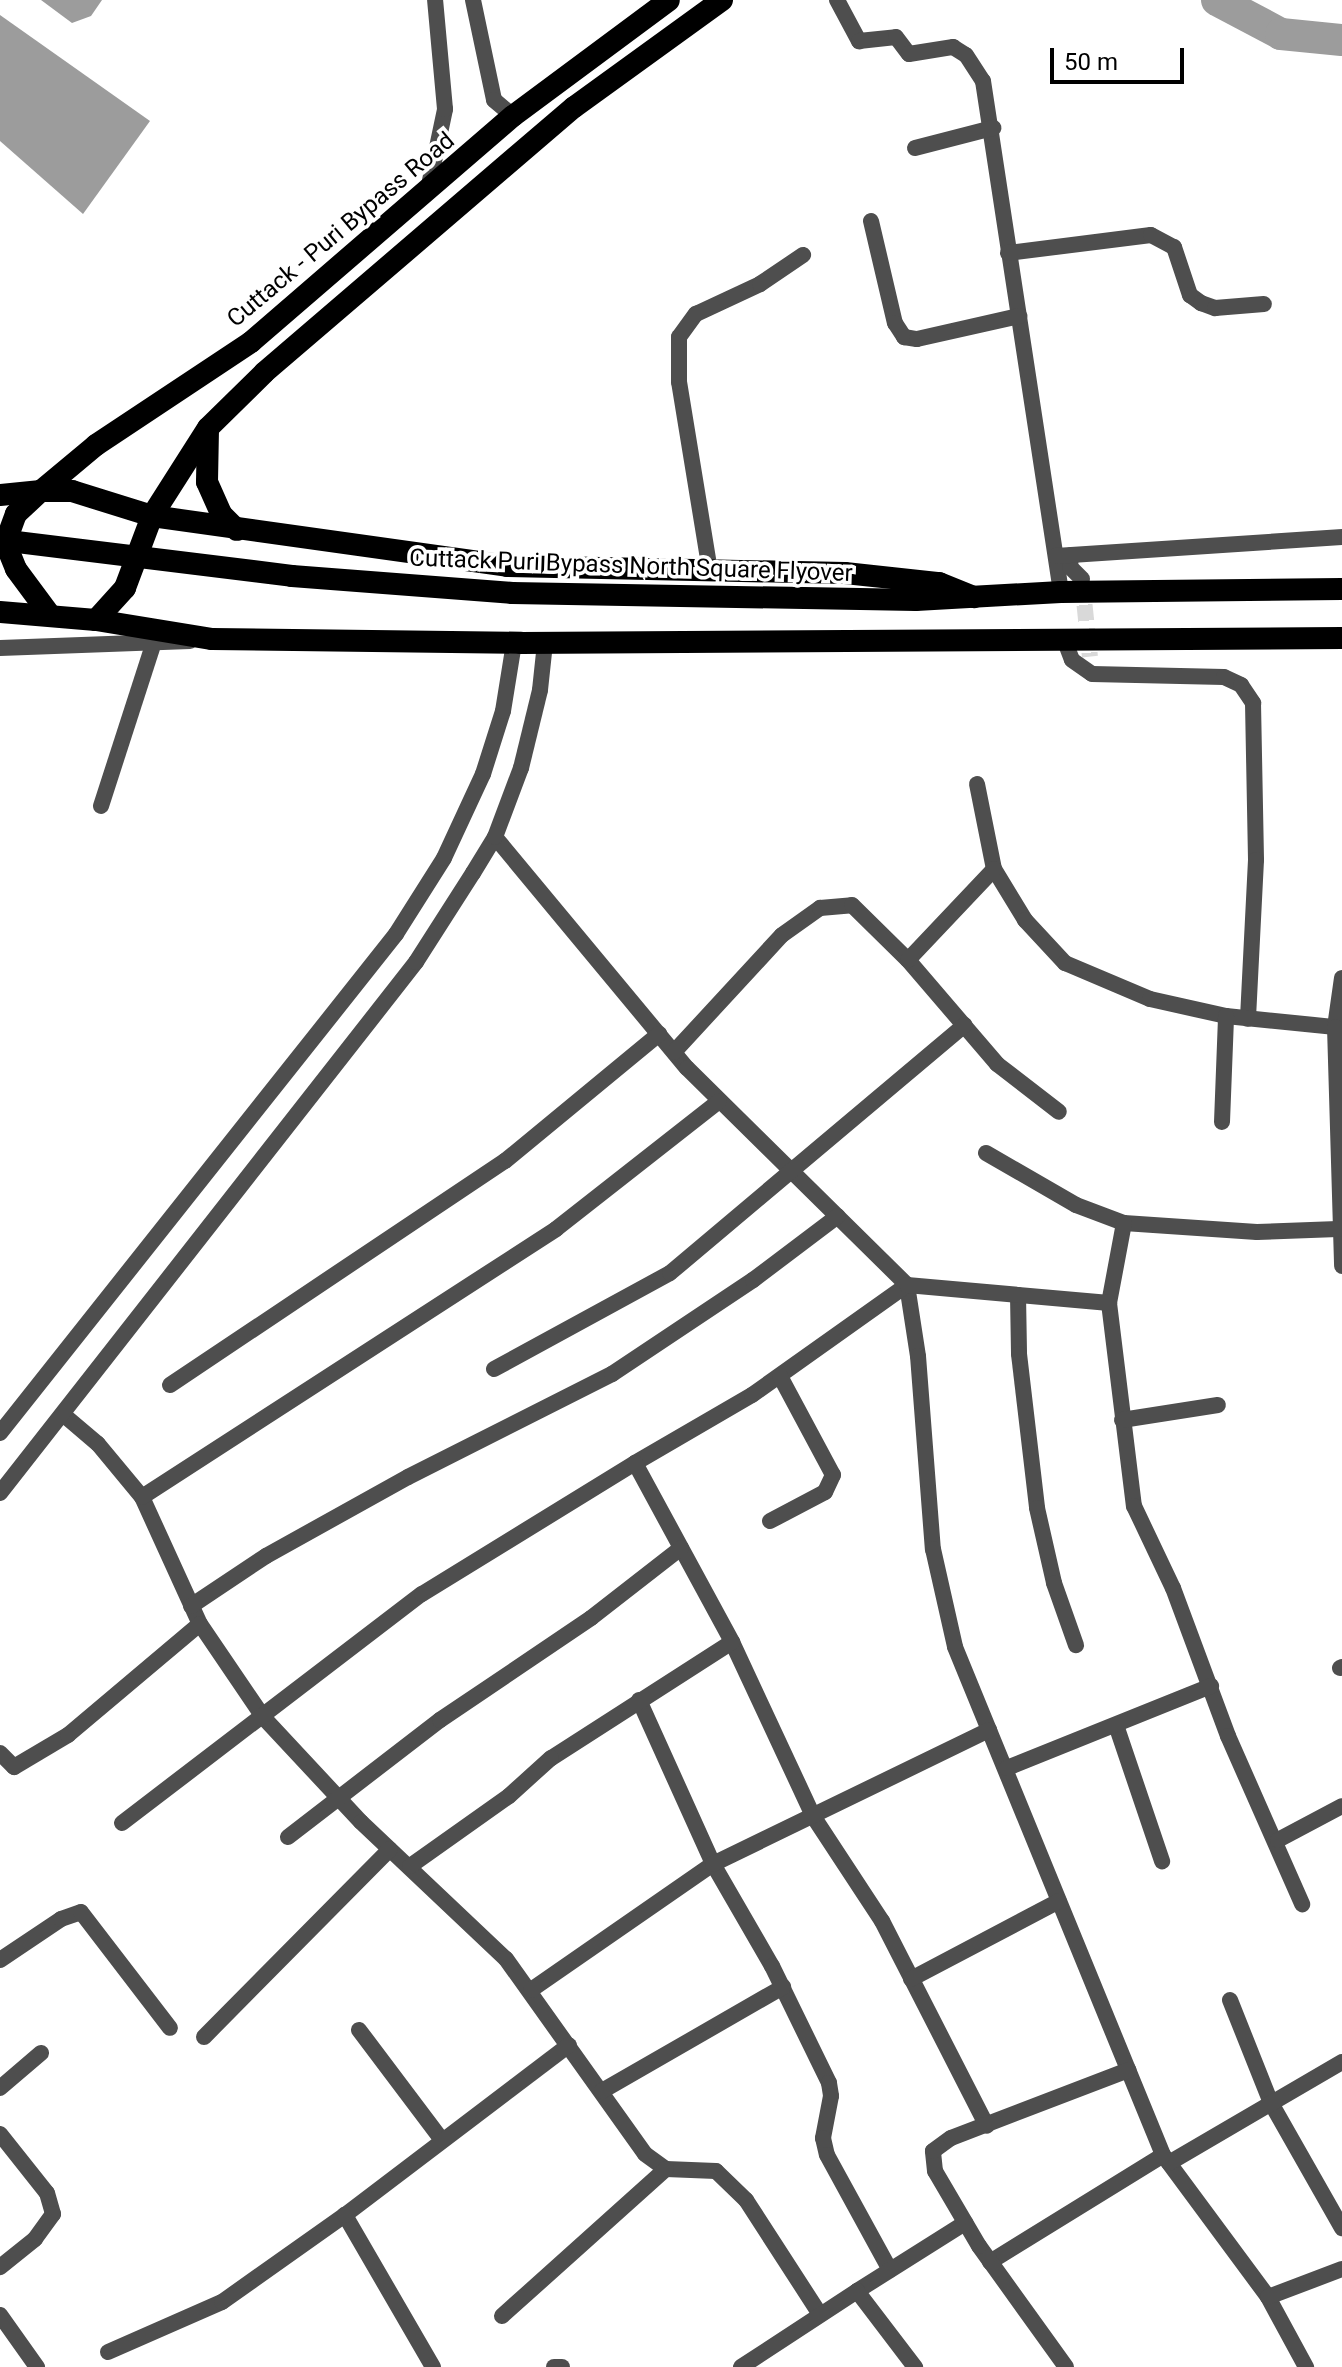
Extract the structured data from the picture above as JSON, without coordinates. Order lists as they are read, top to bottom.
{
  "streets": {
    "highway": ["Cuttack - Puri Bypass Road", "Cuttack Puri Bypass North Square Flyover"]
  },
  "scale_bar": "50 m"
}
